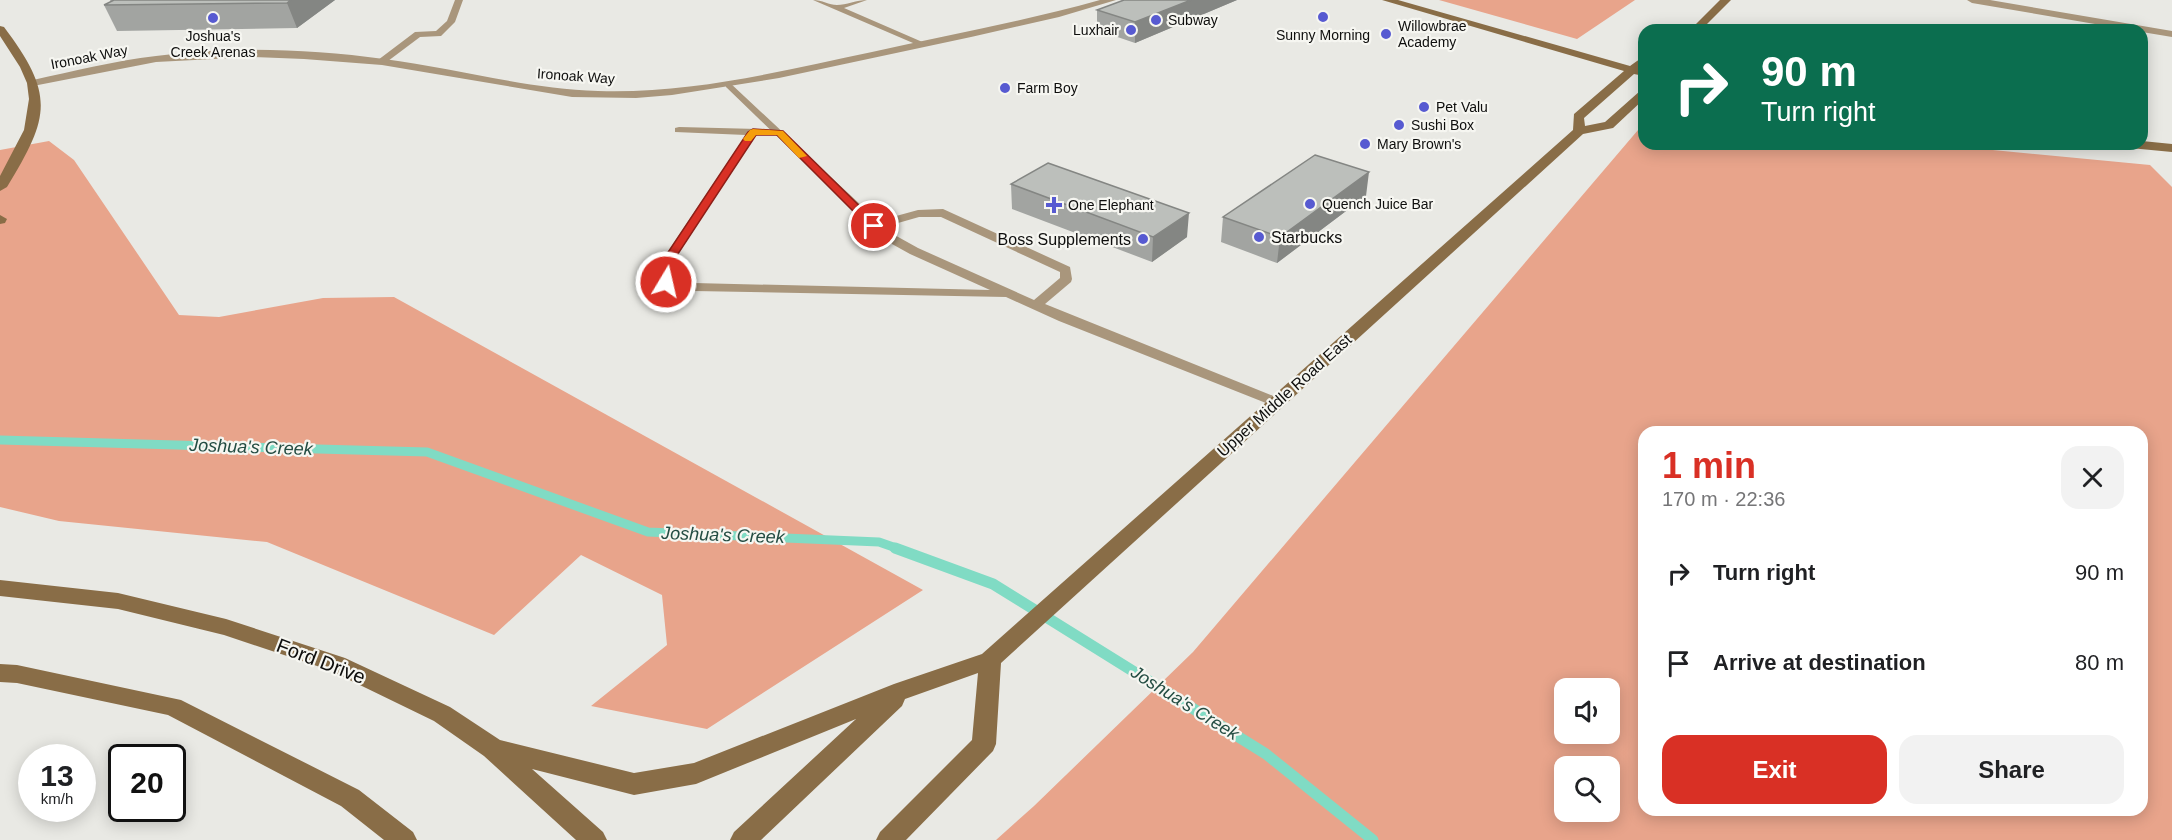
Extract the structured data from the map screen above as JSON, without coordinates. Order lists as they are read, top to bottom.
{
  "streets": {
    "main road": ["Upper Middle Road East", "Ford Drive"],
    "street": ["Ironoak Way"]
  },
  "water": ["Joshua's Creek"],
  "places": {
    "other": [
      "Sunny Morning",
      "Joshua's Creek Arenas",
      "Subway",
      "Luxhair",
      "Willowbrae Academy",
      "Farm Boy",
      "Pet Valu",
      "Sushi Box",
      "Mary Brown's",
      "Quench Juice Bar",
      "Starbucks",
      "Boss Supplements"
    ],
    "health": ["One Elephant"]
  },
  "page": {
    "turn": ["90 m", "Turn right"],
    "heading": ["1 min", "170 m · 22:36"],
    "list": [
      {
        "name": "Turn right",
        "value": "90 m"
      },
      {
        "name": "Arrive at destination",
        "value": "80 m"
      }
    ],
    "buttons": ["Exit", "Share"],
    "speed": "13 km/h",
    "limit": "20"
  }
}
